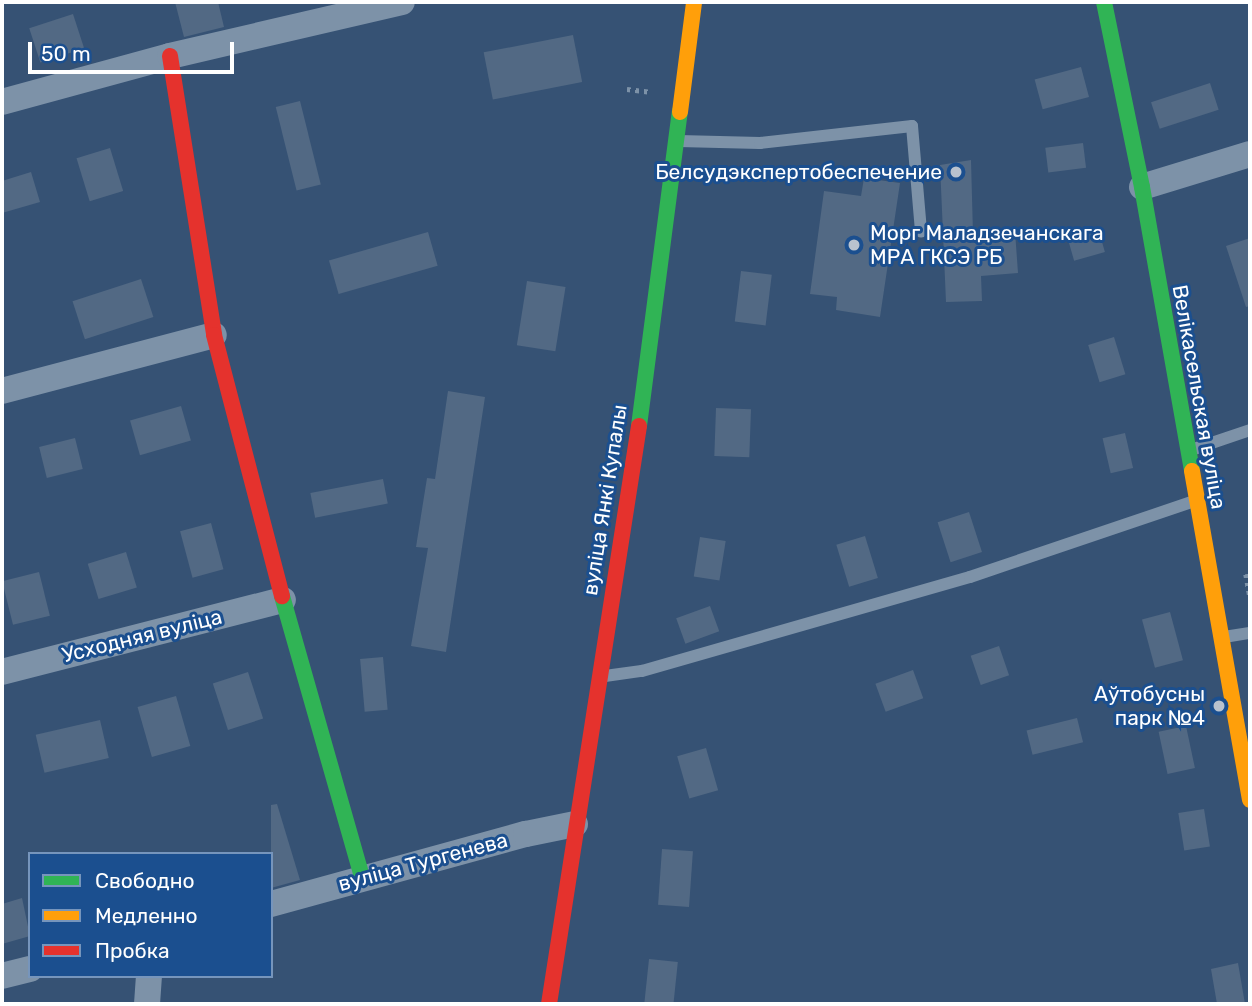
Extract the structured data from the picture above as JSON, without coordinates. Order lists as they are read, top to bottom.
{
  "streets": {
    "street": [
      "Велікасельская вуліца",
      "вуліца Янкі Купалы",
      "Усходняя вуліца",
      "вуліца Тургенева"
    ]
  },
  "crossings": [
    ["вуліца Янкі Купалы", "вуліца Тургенева"]
  ],
  "places": ["Белсудэкспертобеспечение", "Морг Маладзечанскага МРА ГКСЭ РБ", "Аўтобусны парк №4"],
  "legend": ["Свободно", "Медленно", "Пробка"],
  "scale_bar": "50 m"
}
